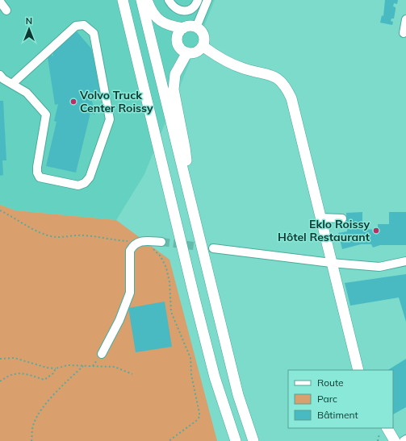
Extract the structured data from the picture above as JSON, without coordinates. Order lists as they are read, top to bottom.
{
  "places": ["Volvo Truck Center Roissy", "Eklo Roissy Hôtel Restaurant"],
  "legend": ["Route", "Parc", "Bâtiment"],
  "north": "top"
}
